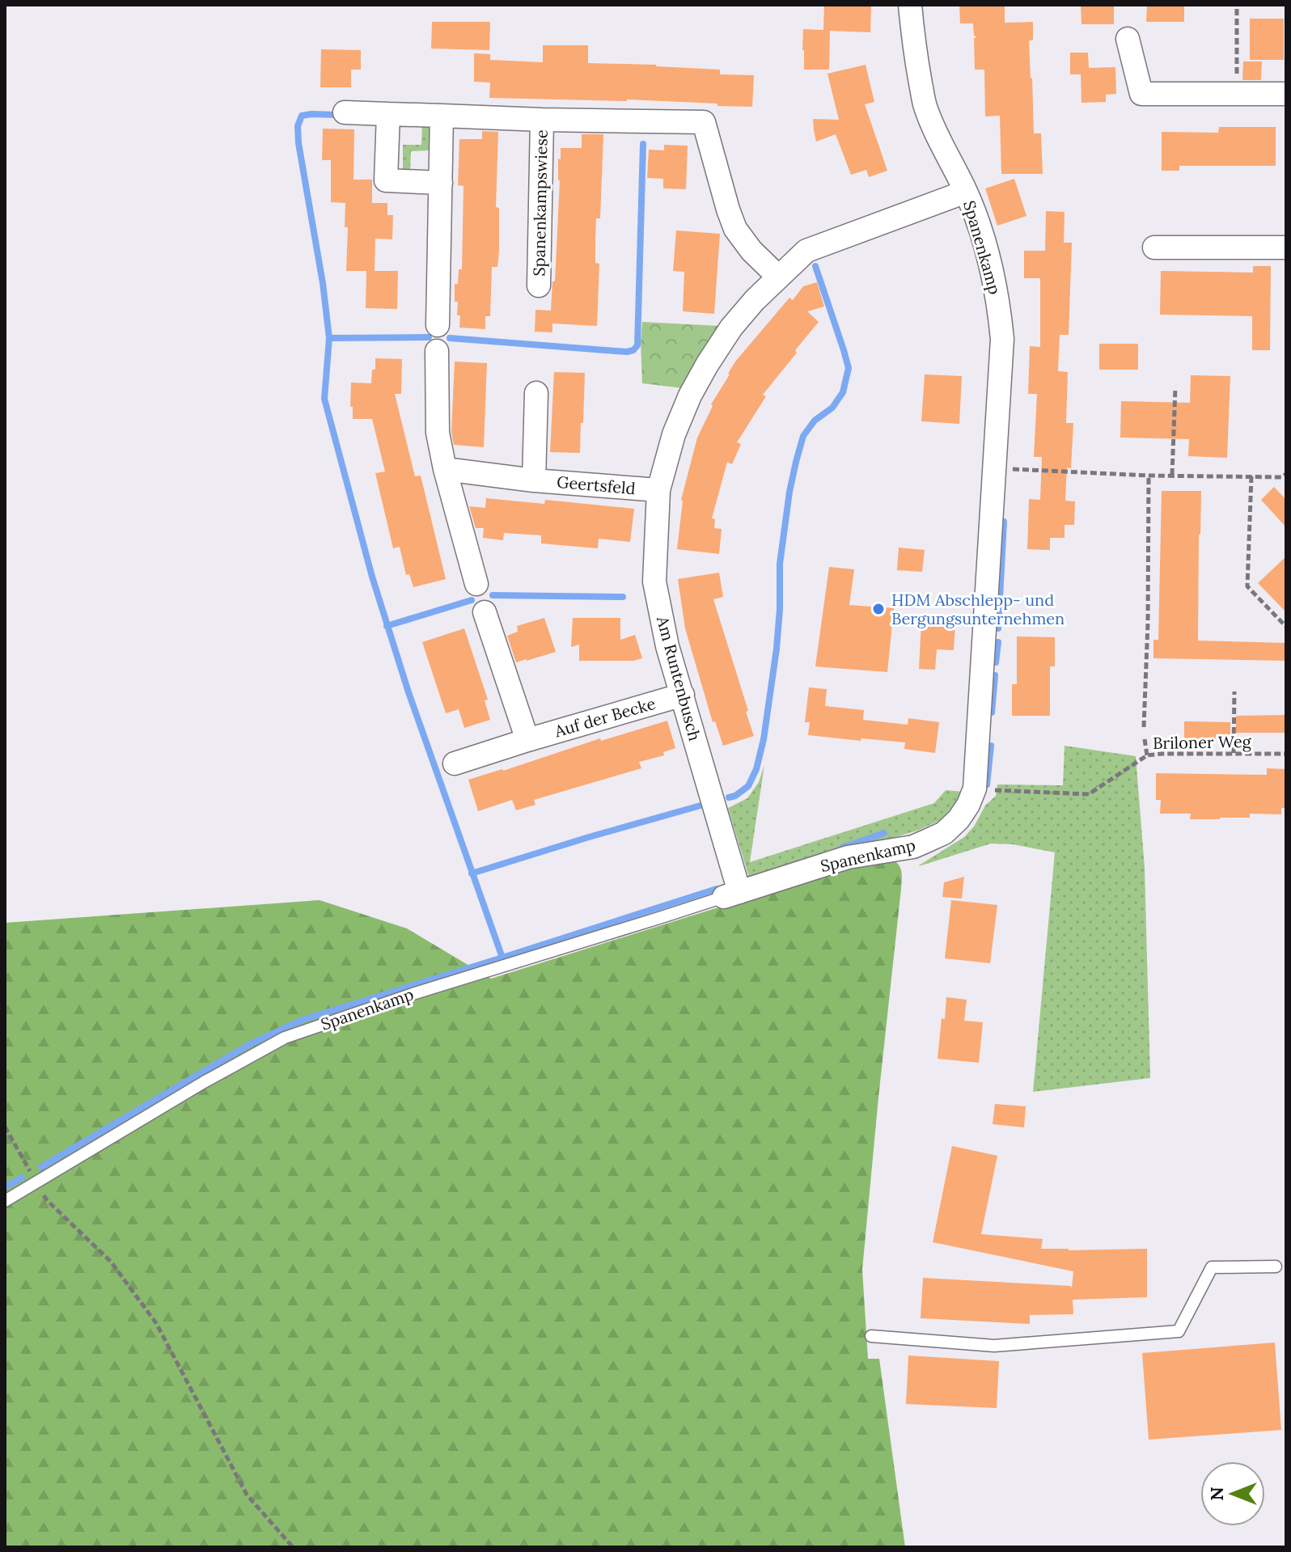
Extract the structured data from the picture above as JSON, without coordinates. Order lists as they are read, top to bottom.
{
  "streets": {
    "street": [
      "Spanenkampswiese",
      "Spanenkamp",
      "Geertsfeld",
      "Am Runtenbusch",
      "Auf der Becke"
    ],
    "path": ["Briloner Weg"]
  },
  "crossings": [
    ["Spanenkampswiese", "Am Runtenbusch"],
    ["Spanenkamp", "Am Runtenbusch"],
    ["Spanenkamp", "Briloner Weg"],
    ["Geertsfeld", "Am Runtenbusch"],
    ["Am Runtenbusch", "Auf der Becke"]
  ],
  "places": ["HDM Abschlepp- und Bergungsunternehmen"],
  "north": "left"
}
